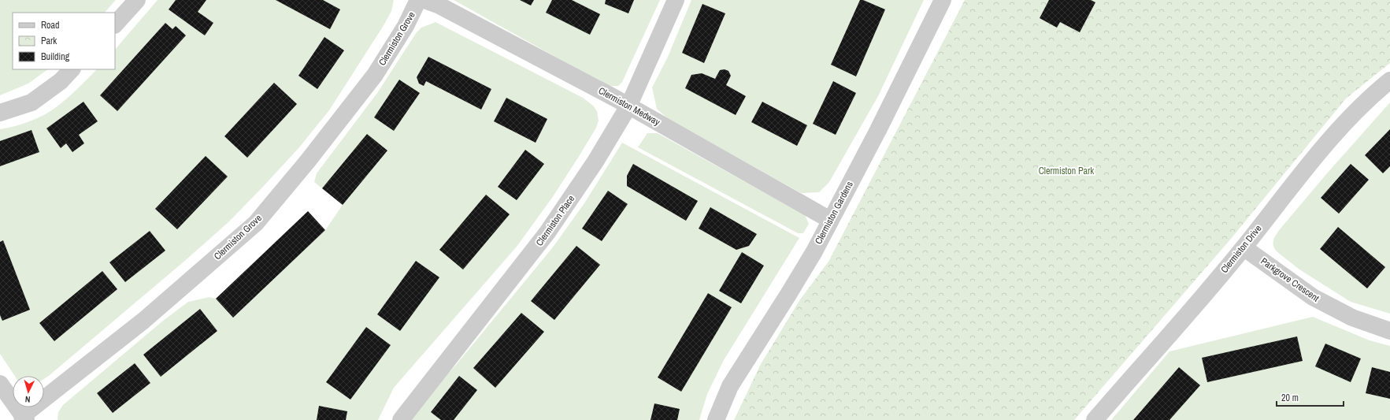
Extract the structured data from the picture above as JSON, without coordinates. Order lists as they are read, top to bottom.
{
  "streets": {
    "street": [
      "Clermiston Grove",
      "Clermiston Medway",
      "Clermiston Gardens",
      "Clermiston Place",
      "Clermiston Drive",
      "Parkgrove Crescent"
    ]
  },
  "crossings": [
    ["Clermiston Medway", "Clermiston Gardens"],
    ["Clermiston Medway", "Clermiston Place"],
    ["Clermiston Drive", "Parkgrove Crescent"]
  ],
  "parks": ["Clermiston Park"],
  "legend": ["Road", "Park", "Building"],
  "scale_bar": "20 m",
  "north": "bottom"
}
